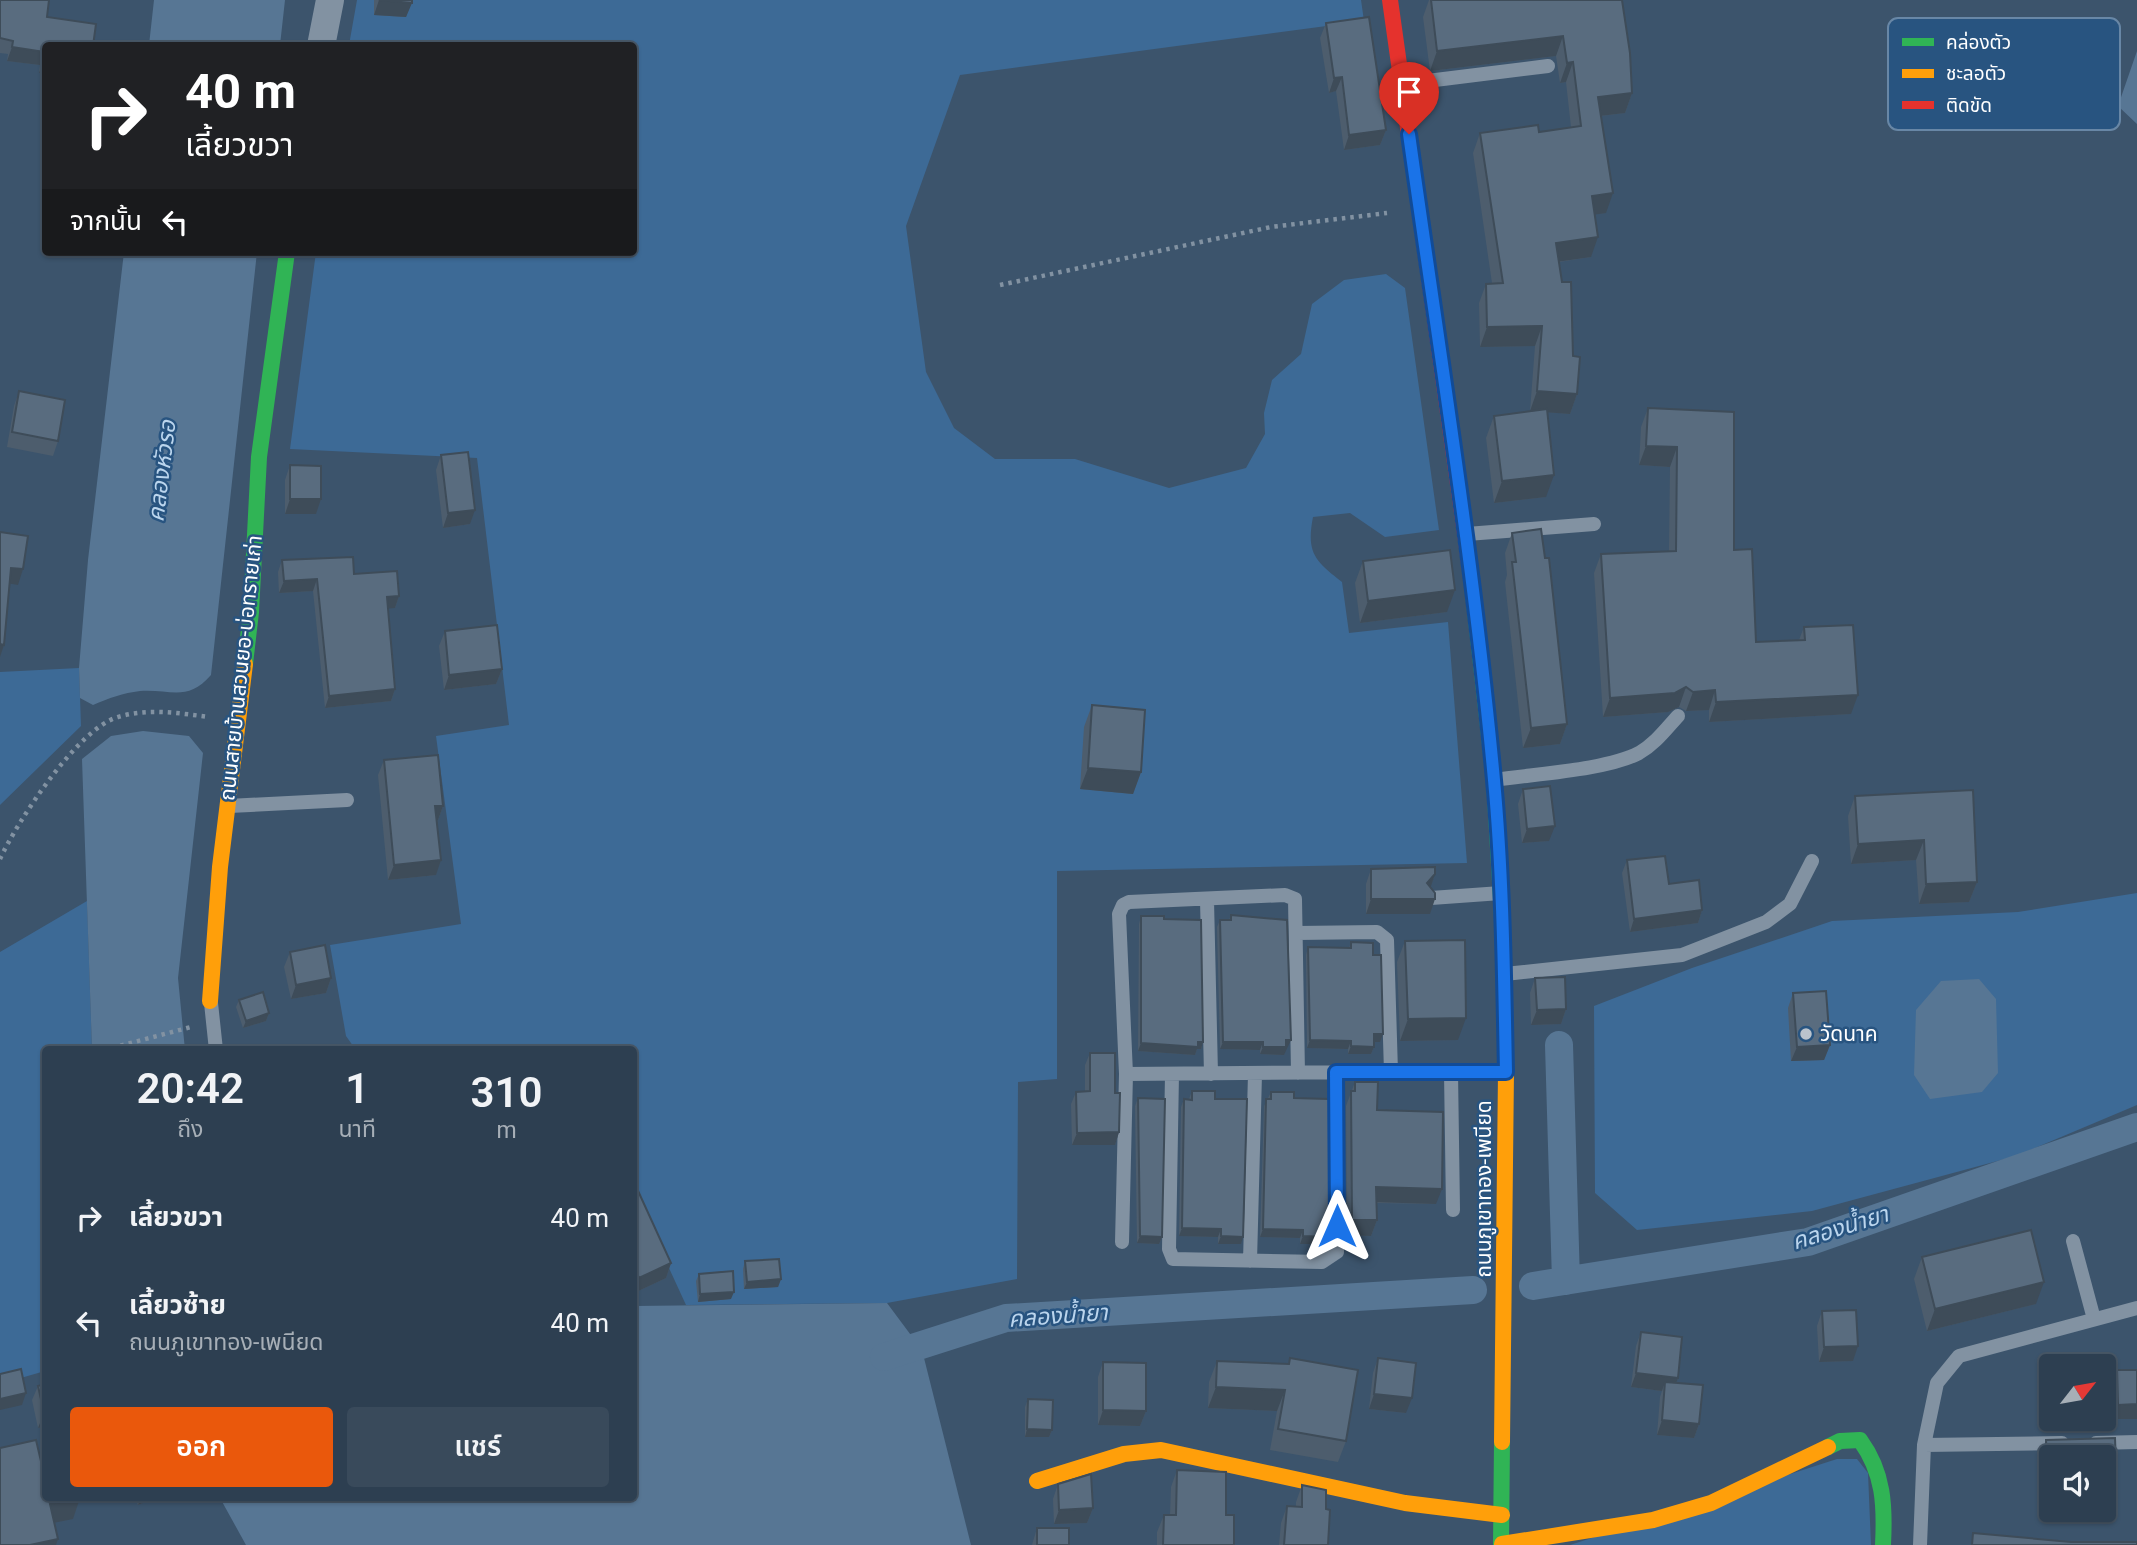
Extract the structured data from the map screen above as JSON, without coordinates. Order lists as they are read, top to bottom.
{
  "streets": {
    "street": ["ถนนสายบ้านสวนยอ-บ่อทรายเก่า", "ถนนภูเขาทอง-เพนียด"]
  },
  "water": ["คลองหัวรอ", "คลองน้ำยา"],
  "places": ["วัดนาค"],
  "legend": ["คล่องตัว", "ชะลอตัว", "ติดขัด"],
  "north": "top right",
  "page": {
    "turn": ["40 m", "เลี้ยวขวา"],
    "then": "จากนั้น",
    "eta": [
      "20:42",
      "ถึง",
      "1",
      "นาที",
      "310",
      "m"
    ],
    "list": [
      {
        "name": "เลี้ยวขวา",
        "value": "40 m"
      },
      {
        "name": "เลี้ยวซ้าย",
        "note": "ถนนภูเขาทอง-เพนียด",
        "value": "40 m"
      }
    ],
    "buttons": ["ออก", "แชร์"]
  }
}
